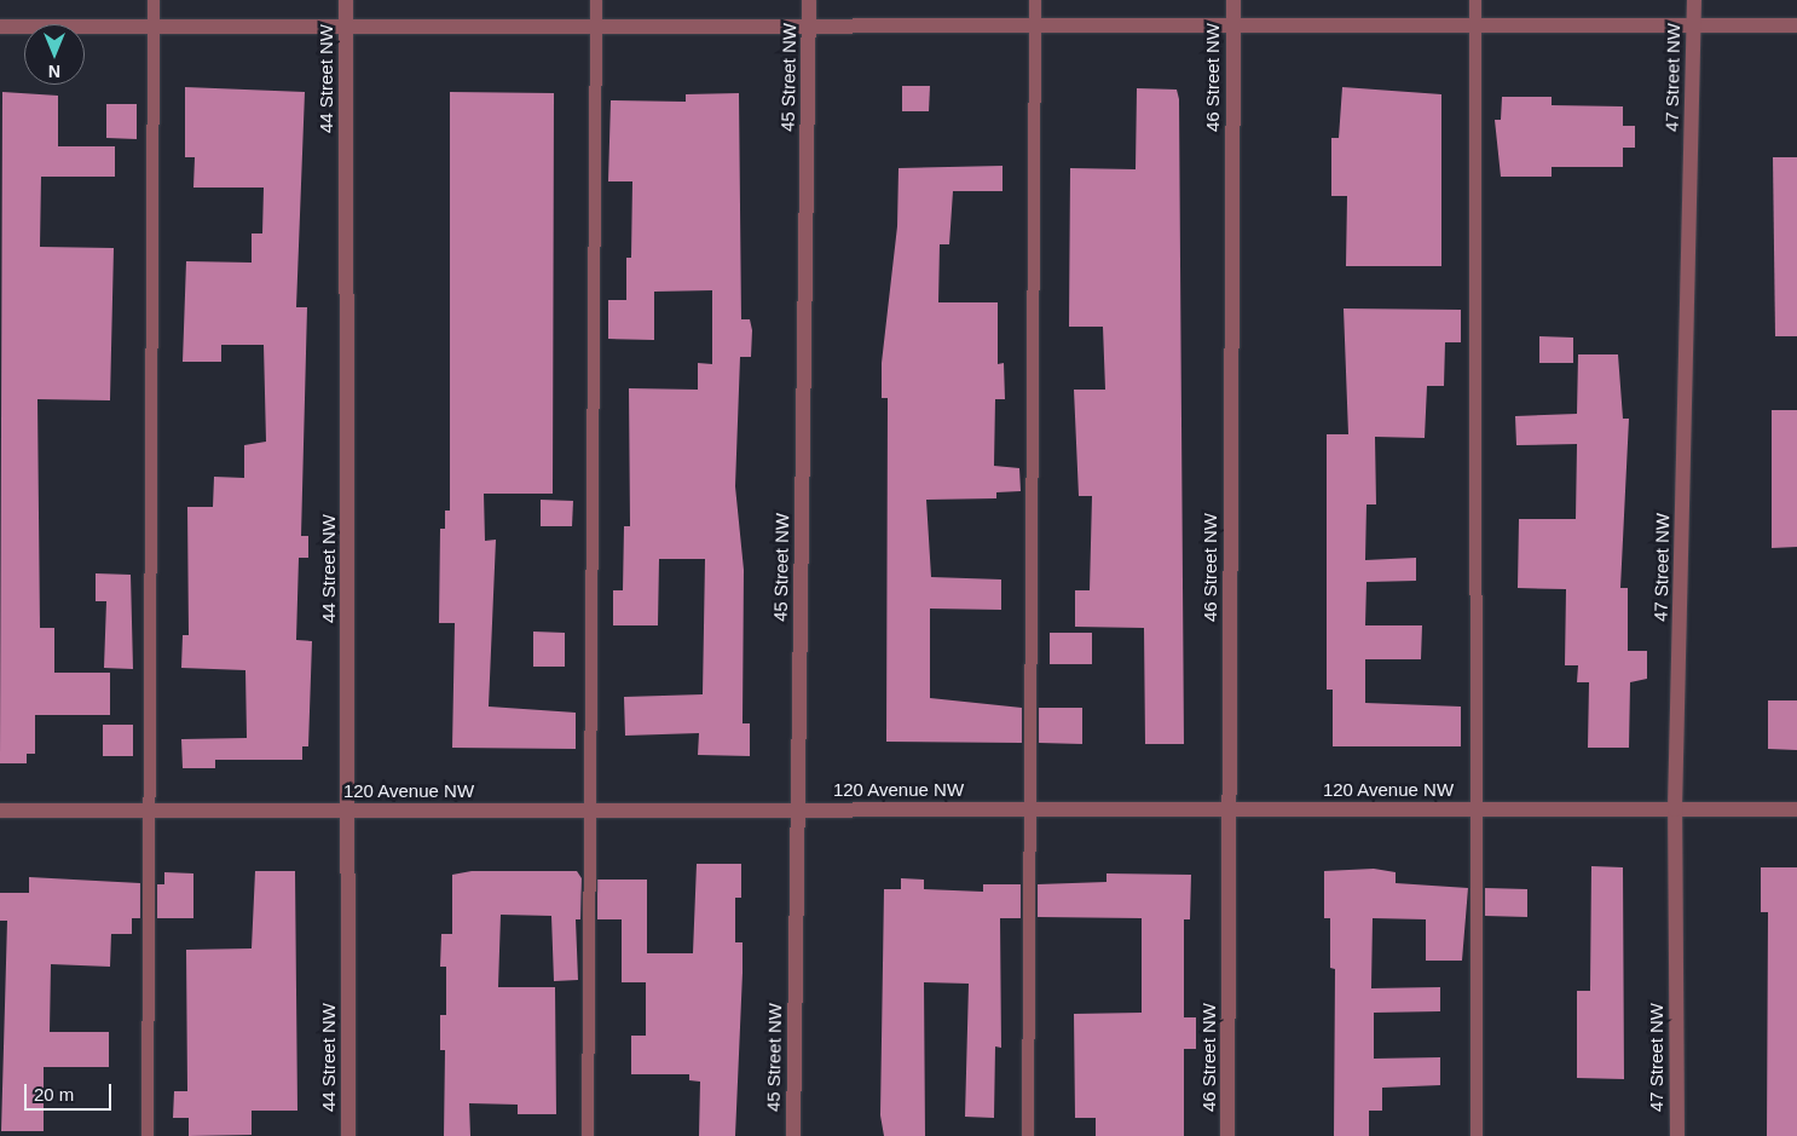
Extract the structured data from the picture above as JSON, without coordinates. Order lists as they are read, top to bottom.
{
  "streets": {
    "street": [
      "45 Street NW",
      "46 Street NW",
      "47 Street NW",
      "44 Street NW",
      "120 Avenue NW"
    ]
  },
  "crossings": [
    ["45 Street NW", "120 Avenue NW"],
    ["46 Street NW", "120 Avenue NW"],
    ["47 Street NW", "120 Avenue NW"],
    ["44 Street NW", "120 Avenue NW"]
  ],
  "scale_bar": "20 m",
  "north": "bottom"
}
